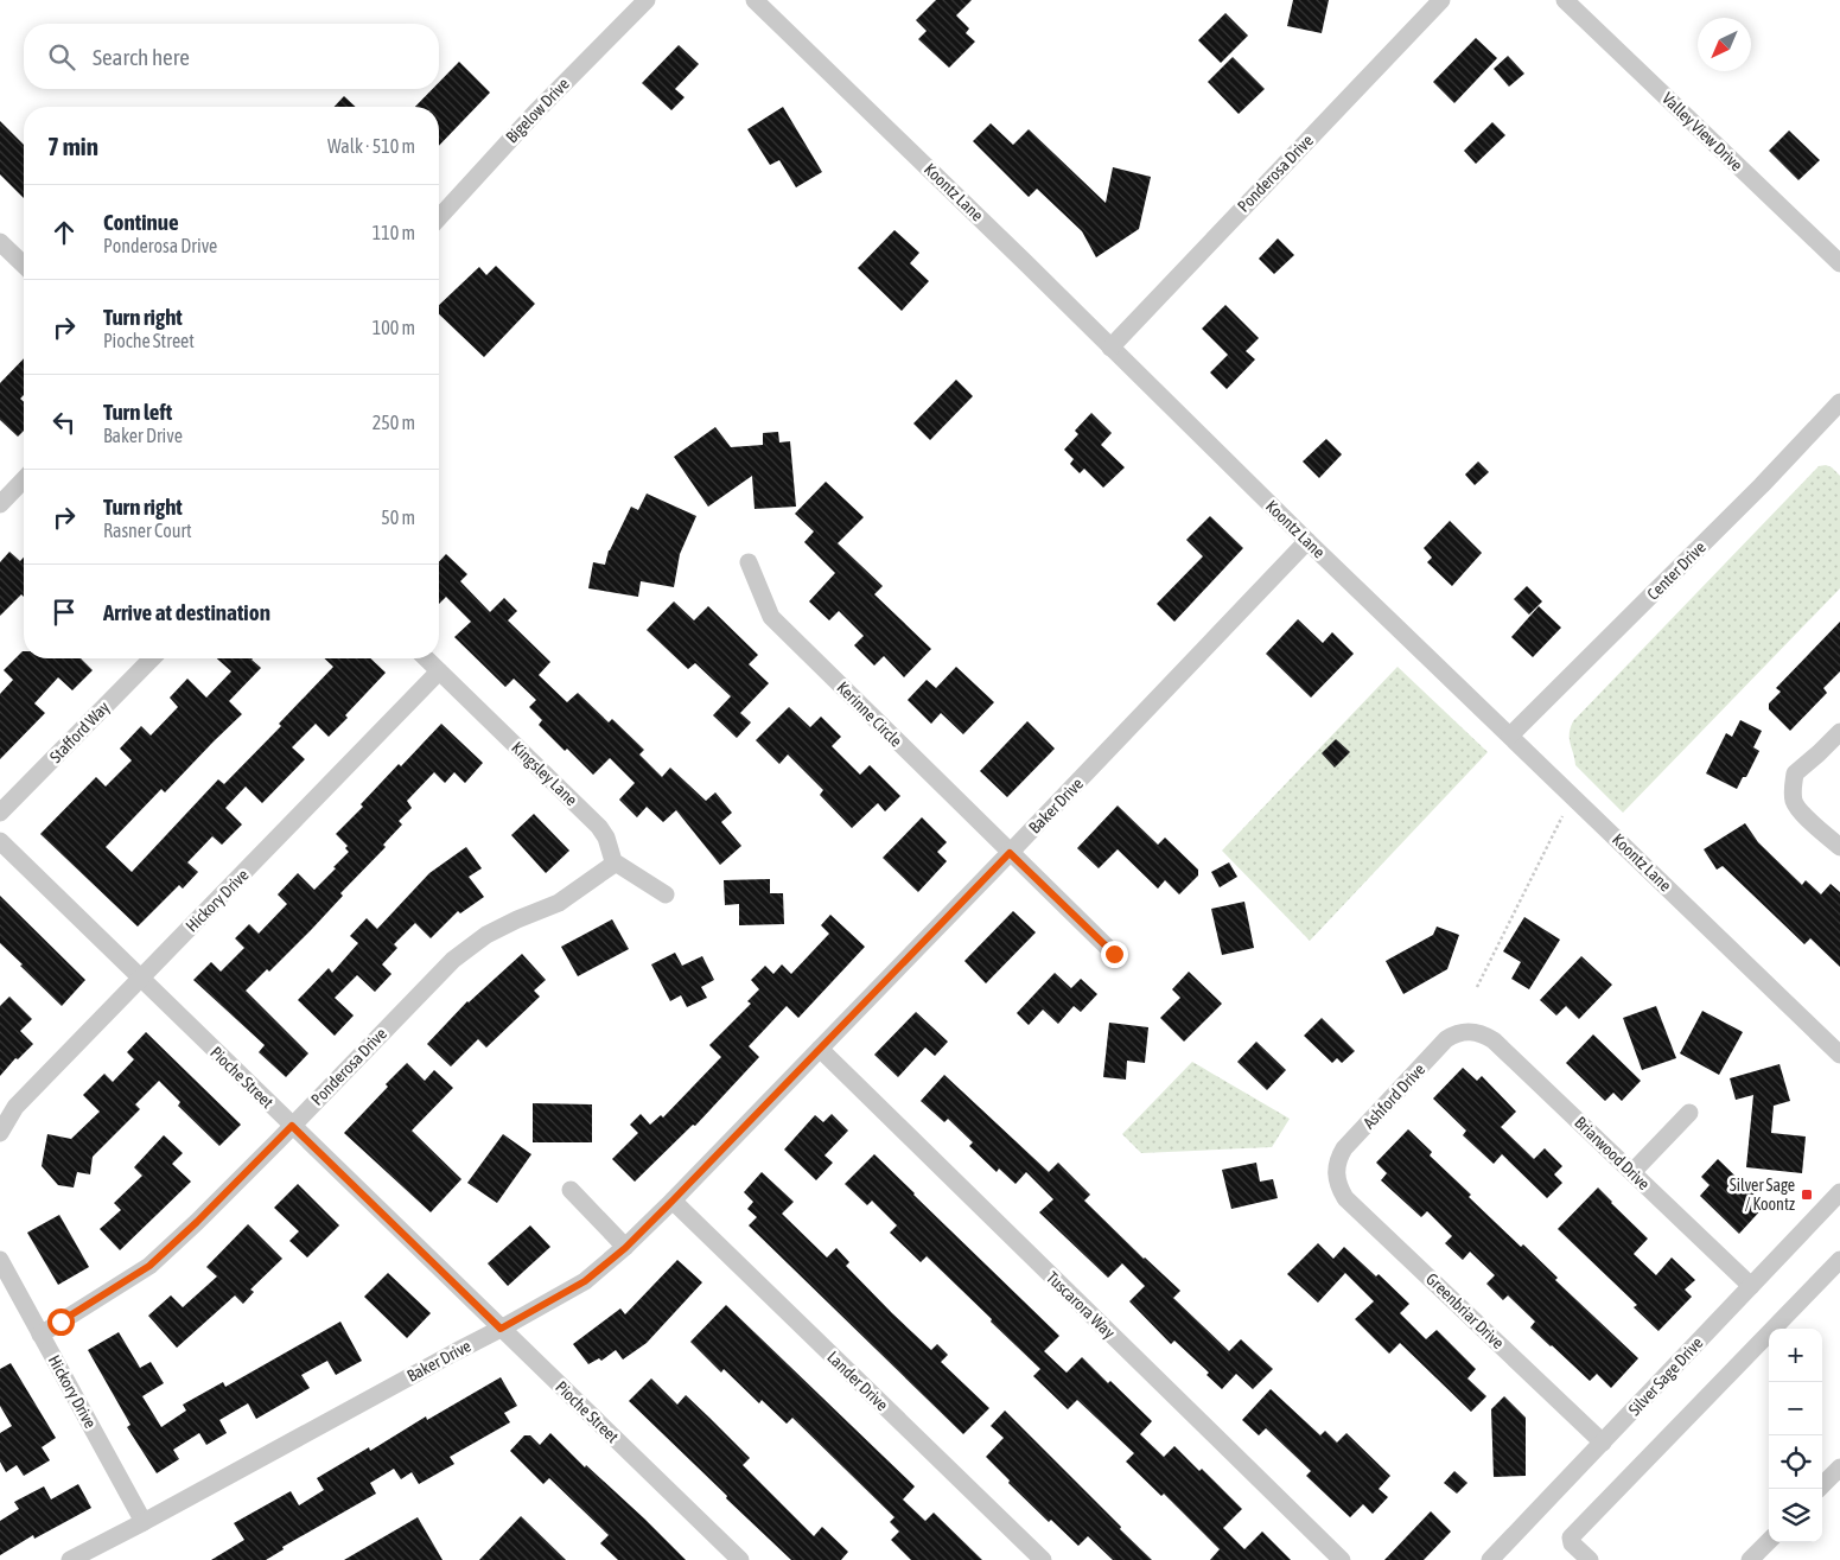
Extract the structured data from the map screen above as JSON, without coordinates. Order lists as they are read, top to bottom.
{
  "streets": {
    "street": [
      "Bigelow Drive",
      "Valley View Drive",
      "Ponderosa Drive",
      "Koontz Lane",
      "Center Drive",
      "Kerinne Circle",
      "Stafford Way",
      "Kingsley Lane",
      "Baker Drive",
      "Hickory Drive",
      "Pioche Street",
      "Ashford Drive",
      "Briarwood Drive",
      "Tuscarora Way",
      "Greenbriar Drive",
      "Silver Sage Drive",
      "Lander Drive"
    ]
  },
  "crossings": [
    ["Ponderosa Drive", "Koontz Lane"],
    ["Ponderosa Drive", "Kingsley Lane"],
    ["Ponderosa Drive", "Hickory Drive"],
    ["Ponderosa Drive", "Pioche Street"],
    ["Koontz Lane", "Center Drive"],
    ["Koontz Lane", "Baker Drive"],
    ["Kerinne Circle", "Baker Drive"],
    ["Kingsley Lane", "Hickory Drive"],
    ["Baker Drive", "Hickory Drive"],
    ["Baker Drive", "Pioche Street"],
    ["Baker Drive", "Tuscarora Way"],
    ["Baker Drive", "Lander Drive"],
    ["Hickory Drive", "Pioche Street"],
    ["Ashford Drive", "Briarwood Drive"],
    ["Ashford Drive", "Greenbriar Drive"],
    ["Briarwood Drive", "Silver Sage Drive"],
    ["Greenbriar Drive", "Silver Sage Drive"]
  ],
  "places": {
    "transit": ["Silver Sage / Koontz"]
  },
  "north": "bottom left",
  "page": {
    "search": "Search here",
    "heading": ["7 min", "Walk · 510 m"],
    "list": [
      ["Continue", "Ponderosa Drive", "110 m"],
      ["Turn right", "Pioche Street", "100 m"],
      ["Turn left", "Baker Drive", "250 m"],
      ["Turn right", "Rasner Court", "50 m"],
      "Arrive at destination"
    ],
    "map_buttons": ["+", "−"]
  }
}
